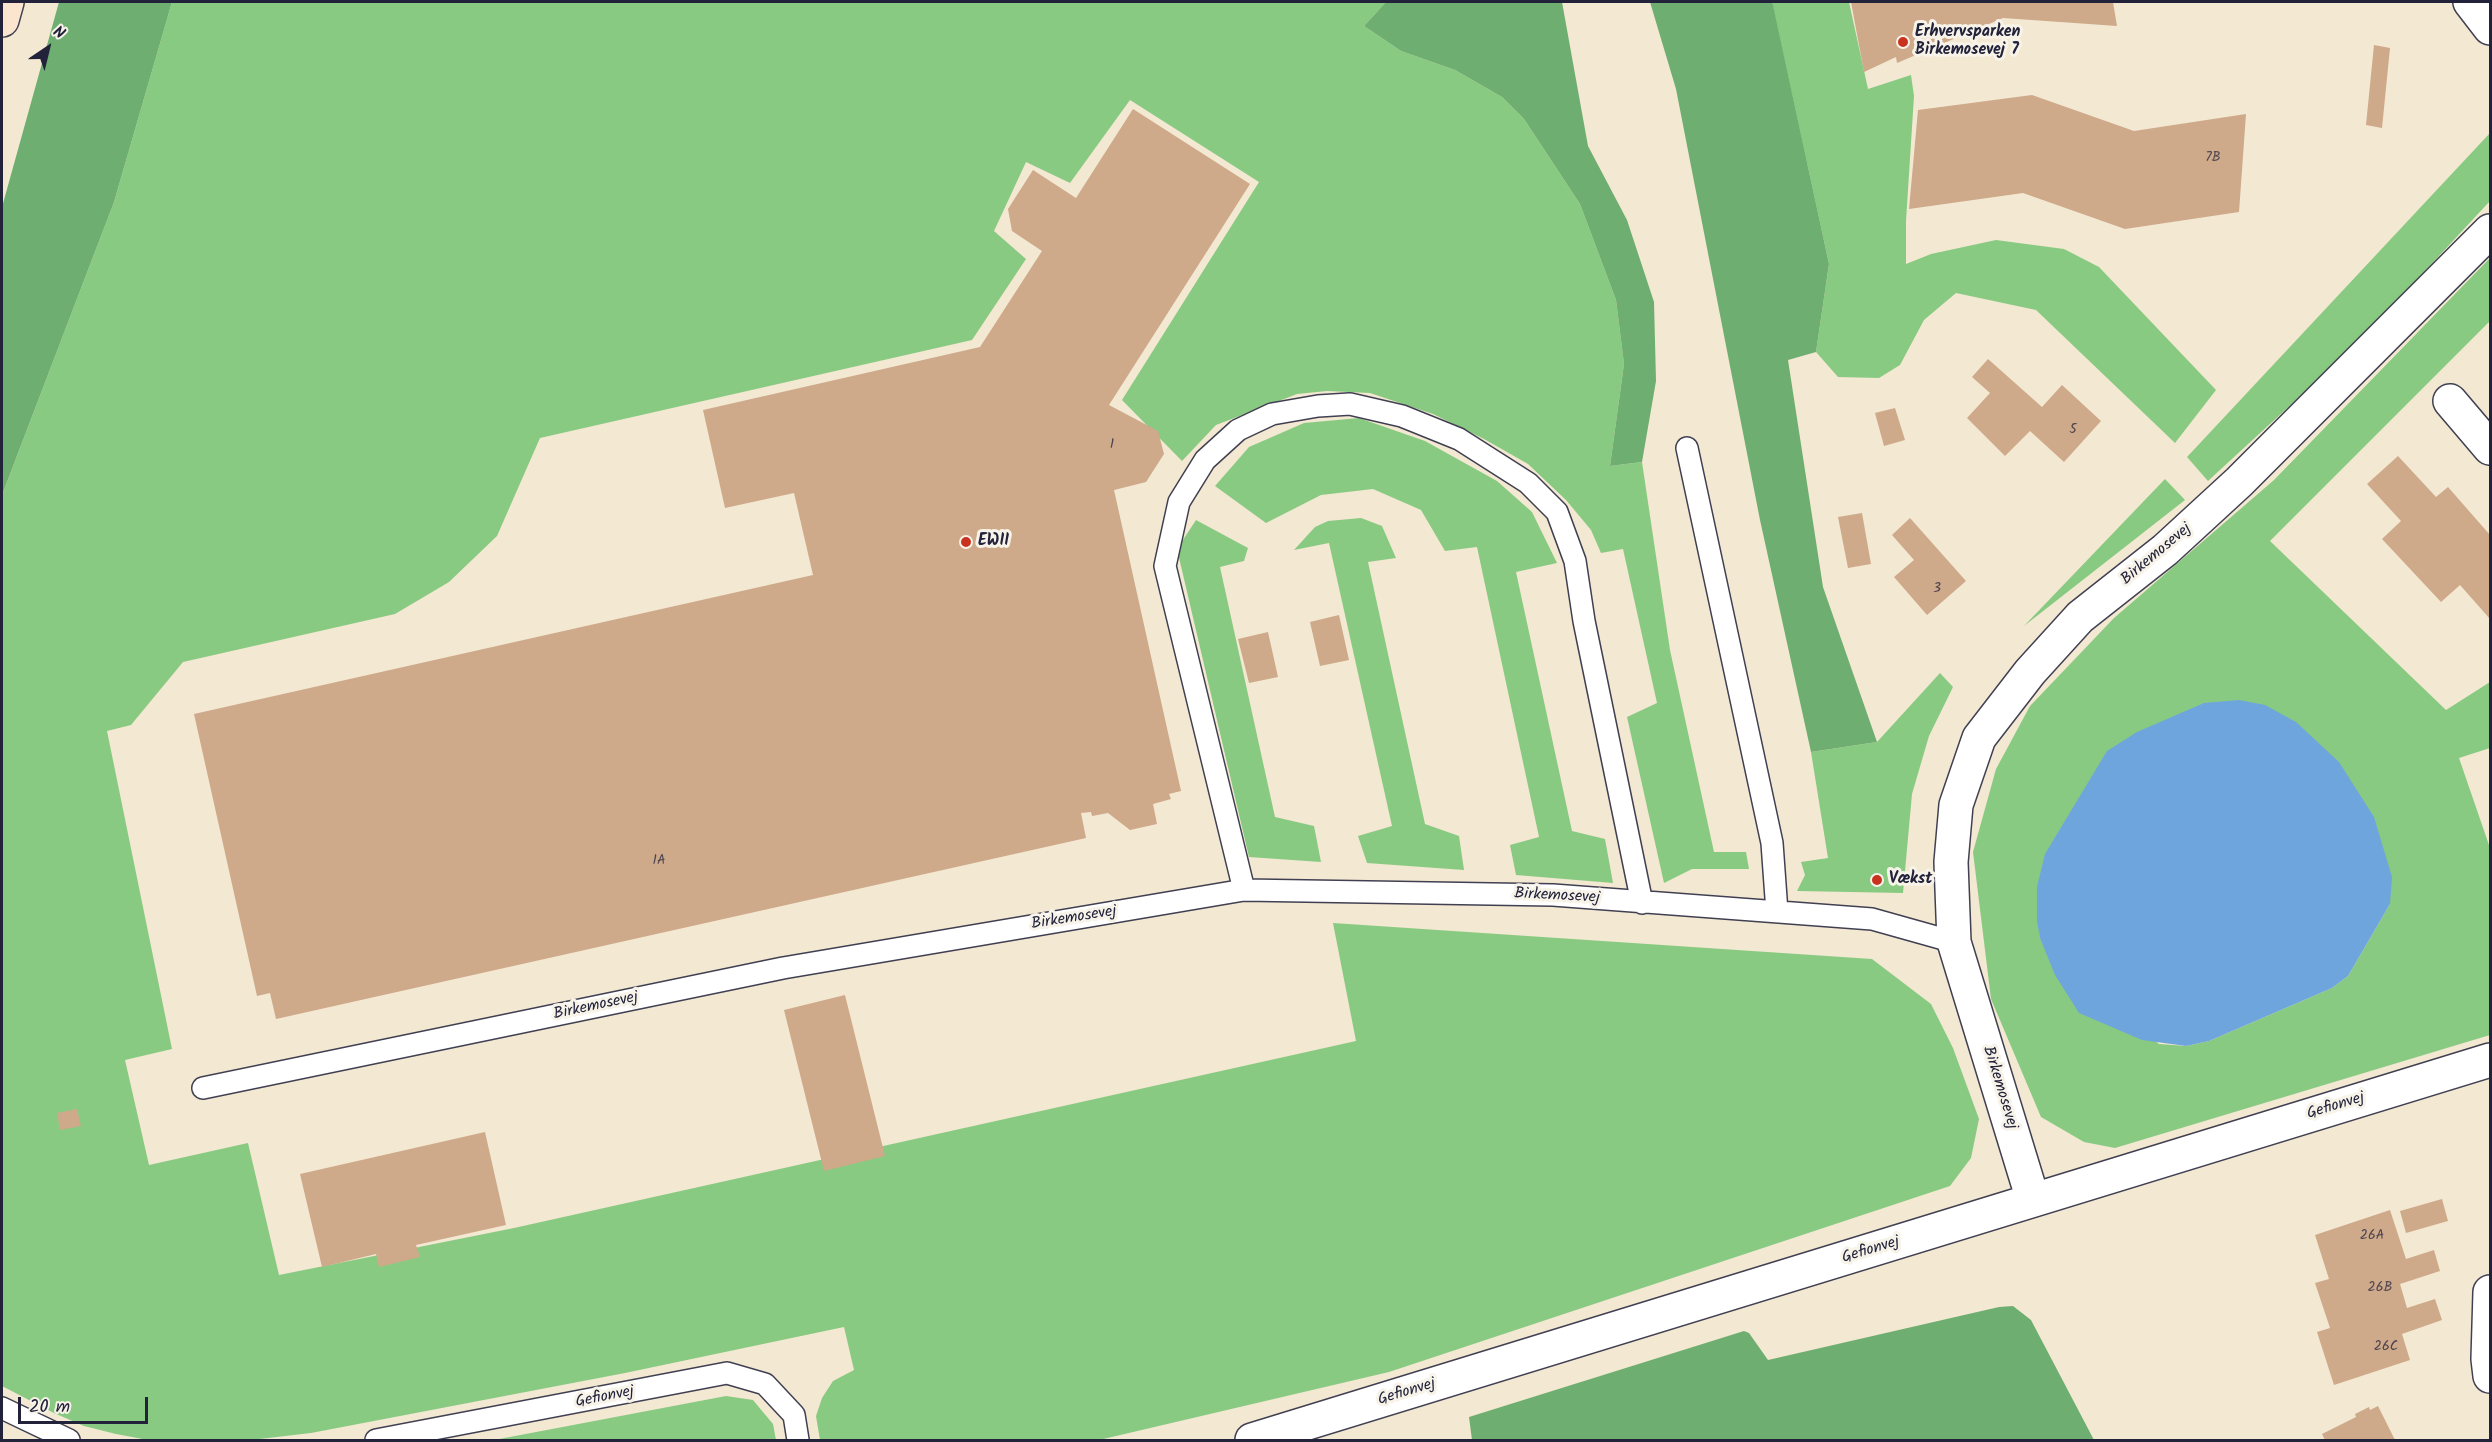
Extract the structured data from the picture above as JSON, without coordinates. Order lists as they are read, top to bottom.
{
  "streets": {
    "street": ["Birkemosevej", "Gefionvej"]
  },
  "crossings": [
    ["Birkemosevej", "Gefionvej"]
  ],
  "places": ["Erhvervsparken Birkemosevej 7", "EWII", "Vækst"],
  "house_numbers": [
    "7B",
    "5",
    "1",
    "3",
    "1A",
    "26A",
    "26B",
    "26C"
  ],
  "scale_bar": "20 m",
  "north": "top right"
}
